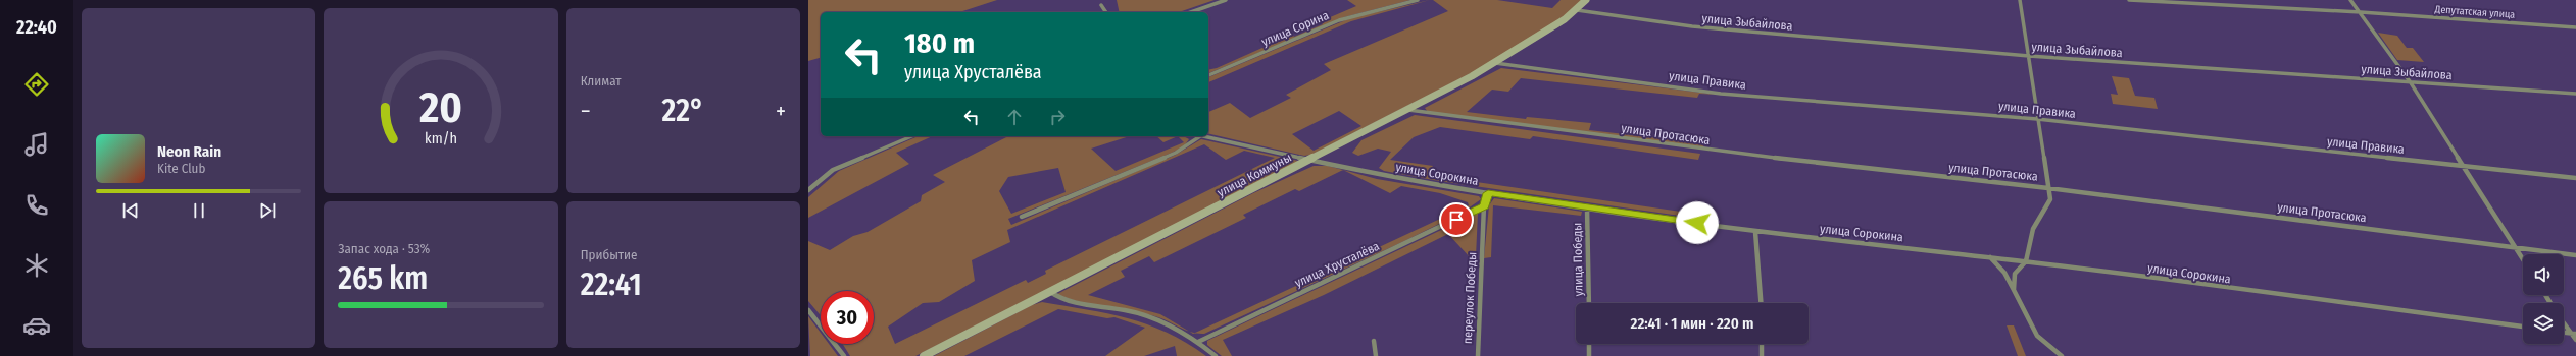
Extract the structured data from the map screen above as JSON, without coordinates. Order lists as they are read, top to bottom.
{
  "streets": {
    "street": [
      "Депутатская улица",
      "улица Зыбайлова",
      "улица Сорина",
      "улица Правика",
      "улица Протасюка",
      "улица Сорокина",
      "улица Коммуны",
      "улица Победы",
      "улица Хрусталёва",
      "переулок Победы"
    ]
  },
  "crossings": [
    ["улица Зыбайлова", "улица Коммуны"],
    ["улица Правика", "улица Коммуны"],
    ["улица Протасюка", "улица Коммуны"],
    ["улица Сорокина", "улица Коммуны"],
    ["улица Сорокина", "улица Победы"],
    ["улица Сорокина", "переулок Победы"],
    ["улица Хрусталёва", "переулок Победы"]
  ],
  "page": {
    "tabs": "22:40",
    "tile": [
      "Климат",
      ["Запас хода · 53%", "265 km"],
      ["Прибытие", "22:41"]
    ],
    "turn": ["180 m", "улица Хрусталёва"],
    "heat": ["−", "22°", "+"],
    "song": ["Neon Rain", "Kite Club"],
    "limit": "30",
    "trip": "22:41 · 1 мин · 220 m",
    "gauge": ["20", "km/h"]
  }
}
